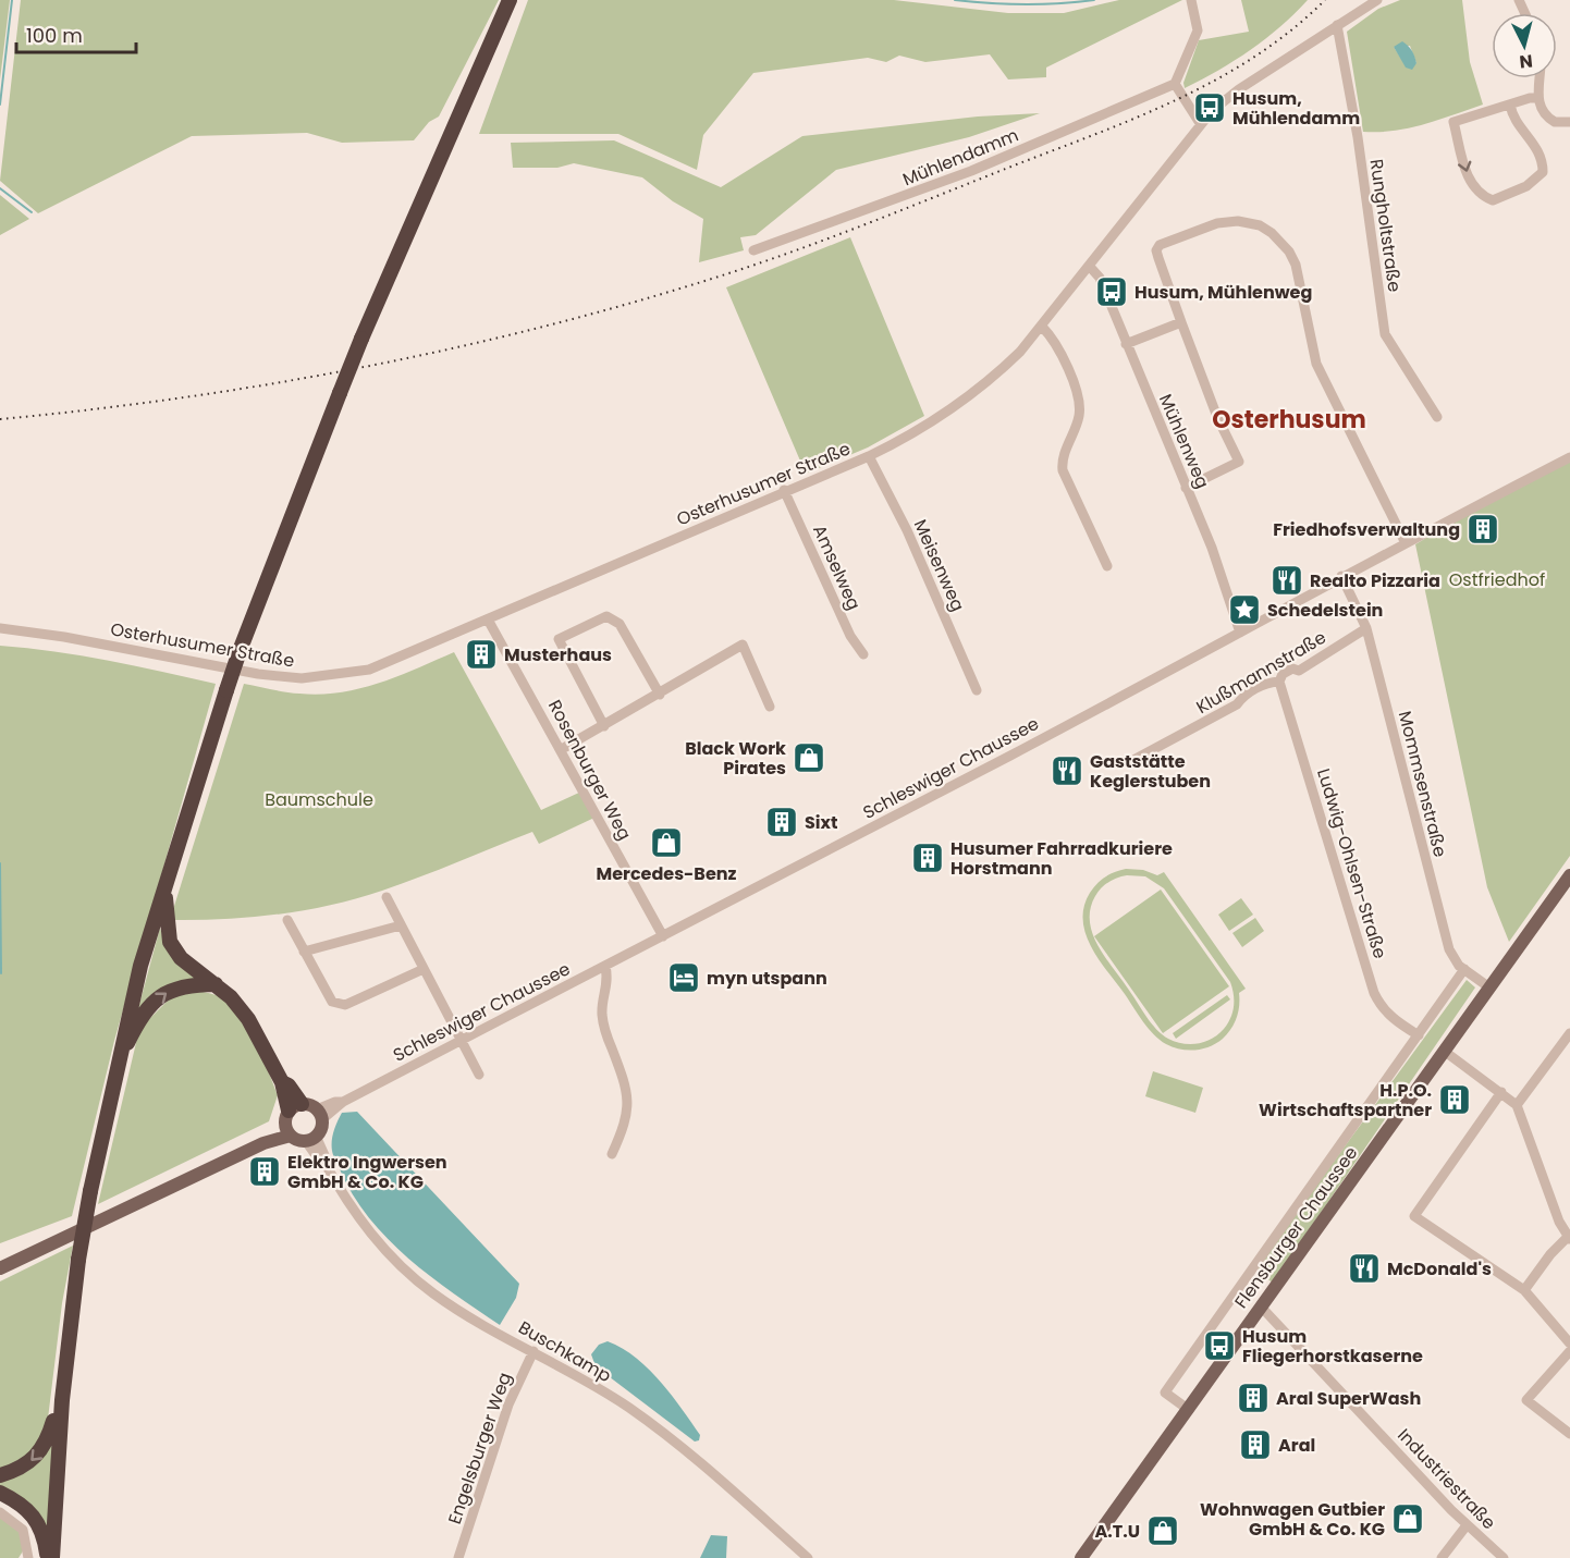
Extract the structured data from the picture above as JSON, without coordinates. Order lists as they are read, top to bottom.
{
  "streets": {
    "main road": ["Flensburger Chaussee"],
    "street": [
      "Mühlendamm",
      "Rungholtstraße",
      "Mühlenweg",
      "Osterhusumer Straße",
      "Meisenweg",
      "Amselweg",
      "Klußmannstraße",
      "Schleswiger Chaussee",
      "Rosenburger Weg",
      "Mommsenstraße",
      "Ludwig-Ohlsen-Straße",
      "Buschkamp",
      "Engelsburger Weg",
      "Industriestraße"
    ]
  },
  "crossings": [
    ["Rungholtstraße", "Osterhusumer Straße"],
    ["Mühlenweg", "Osterhusumer Straße"],
    ["Mühlenweg", "Schleswiger Chaussee"],
    ["Osterhusumer Straße", "Meisenweg"],
    ["Osterhusumer Straße", "Amselweg"],
    ["Osterhusumer Straße", "Rosenburger Weg"],
    ["Klußmannstraße", "Mommsenstraße"],
    ["Klußmannstraße", "Ludwig-Ohlsen-Straße"],
    ["Schleswiger Chaussee", "Rosenburger Weg"],
    ["Schleswiger Chaussee", "Mommsenstraße"],
    ["Mommsenstraße", "Flensburger Chaussee"],
    ["Ludwig-Ohlsen-Straße", "Flensburger Chaussee"],
    ["Flensburger Chaussee", "Industriestraße"],
    ["Buschkamp", "Engelsburger Weg"]
  ],
  "districts": ["Osterhusum"],
  "parks": ["Ostfriedhof", "Baumschule"],
  "places": {
    "bus stop": ["Husum, Mühlendamm", "Husum, Mühlenweg", "Husum Fliegerhorstkaserne"],
    "building": [
      "Friedhofsverwaltung",
      "Musterhaus",
      "Sixt",
      "Husumer Fahrradkuriere Horstmann",
      "H.P.O. Wirtschaftspartner",
      "Elektro Ingwersen GmbH & Co. KG",
      "Aral SuperWash",
      "Aral"
    ],
    "restaurant": ["Realto Pizzaria", "Gaststätte Keglerstuben", "McDonald's"],
    "place": ["Schedelstein"],
    "shop": [
      "Black Work Pirates",
      "Mercedes-Benz",
      "Wohnwagen Gutbier GmbH & Co. KG",
      "A.T.U"
    ],
    "hotel": ["myn utspann"]
  },
  "scale_bar": "100 m",
  "north": "bottom"
}
